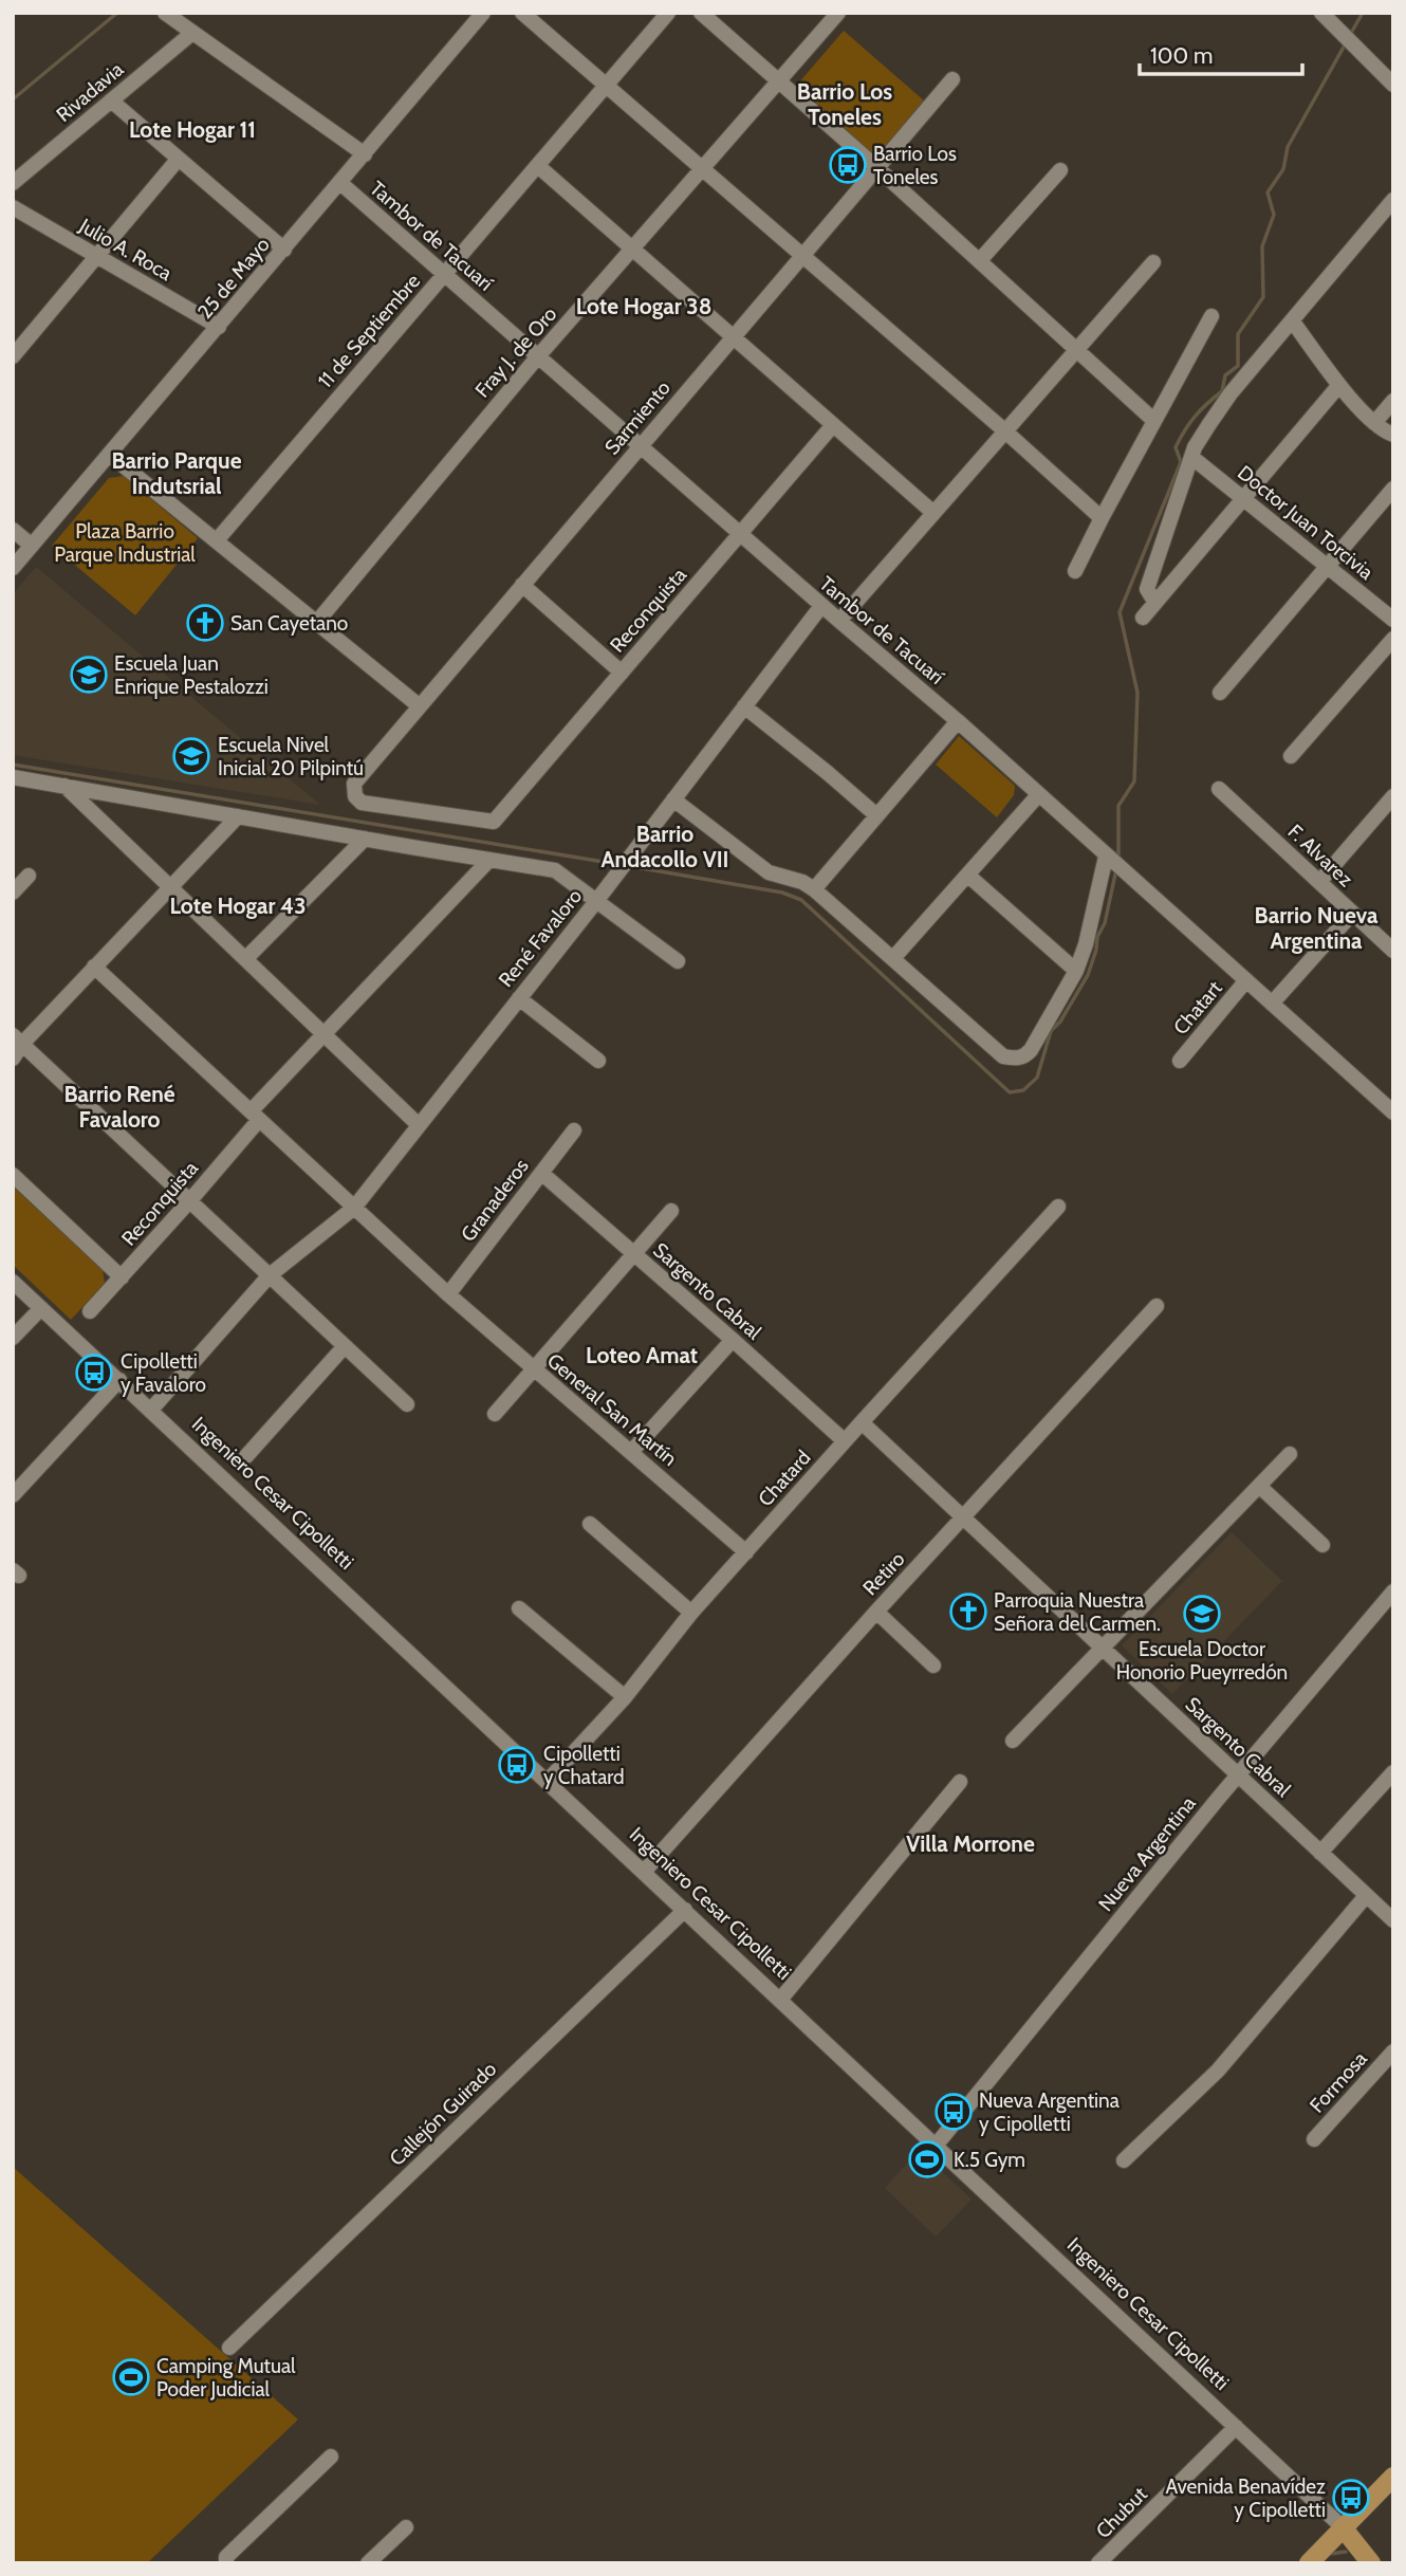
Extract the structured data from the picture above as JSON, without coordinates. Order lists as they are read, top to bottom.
{
  "streets": {
    "main road": ["Ingeniero Cesar Cipolletti"],
    "street": [
      "Rivadavia",
      "Tambor de Tacuarí",
      "Julio A. Roca",
      "25 de Mayo",
      "11 de Septiembre",
      "Fray J. de Oro",
      "Sarmiento",
      "Doctor Juan Torcivia",
      "Reconquista",
      "F. Alvarez",
      "René Favaloro",
      "Chatart",
      "Granaderos",
      "Sargento Cabral",
      "General San Martín",
      "Chatard",
      "Retiro",
      "Nueva Argentina",
      "Formosa",
      "Callejón Guirado",
      "Chubut"
    ]
  },
  "crossings": [
    ["Rivadavia", "Tambor de Tacuarí"],
    ["Tambor de Tacuarí", "25 de Mayo"],
    ["Tambor de Tacuarí", "11 de Septiembre"],
    ["Tambor de Tacuarí", "Fray J. de Oro"],
    ["Tambor de Tacuarí", "Sarmiento"],
    ["Tambor de Tacuarí", "Reconquista"],
    ["Tambor de Tacuarí", "René Favaloro"],
    ["Tambor de Tacuarí", "Chatart"],
    ["Julio A. Roca", "25 de Mayo"],
    ["Sarmiento", "Reconquista"],
    ["Reconquista", "General San Martín"],
    ["René Favaloro", "General San Martín"],
    ["René Favaloro", "Ingeniero Cesar Cipolletti"],
    ["Granaderos", "Sargento Cabral"],
    ["Granaderos", "General San Martín"],
    ["Sargento Cabral", "Chatard"],
    ["Sargento Cabral", "Retiro"],
    ["Sargento Cabral", "Nueva Argentina"],
    ["General San Martín", "Chatard"],
    ["Chatard", "Ingeniero Cesar Cipolletti"],
    ["Ingeniero Cesar Cipolletti", "Retiro"],
    ["Ingeniero Cesar Cipolletti", "Nueva Argentina"],
    ["Ingeniero Cesar Cipolletti", "Callejón Guirado"],
    ["Ingeniero Cesar Cipolletti", "Chubut"]
  ],
  "districts": [
    "Barrio Los Toneles",
    "Lote Hogar 11",
    "Lote Hogar 38",
    "Barrio Parque Indutsrial",
    "Barrio Andacollo VII",
    "Lote Hogar 43",
    "Barrio Nueva Argentina",
    "Barrio René Favaloro",
    "Loteo Amat",
    "Villa Morrone"
  ],
  "parks": ["Plaza Barrio Parque Industrial"],
  "places": {
    "bus stop": [
      "Barrio Los Toneles",
      "Cipolletti y Favaloro",
      "Cipolletti y Chatard",
      "Nueva Argentina y Cipolletti",
      "Avenida Benavídez y Cipolletti"
    ],
    "church": ["San Cayetano", "Parroquia Nuestra Señora del Carmen."],
    "school or university": ["Escuela Juan Enrique Pestalozzi", "Escuela Nivel Inicial 20 Pilpintú", "Escuela Doctor Honorio Pueyrredón"],
    "sports": ["K.5 Gym", "Camping Mutual Poder Judicial"]
  },
  "scale_bar": "100 m"
}
